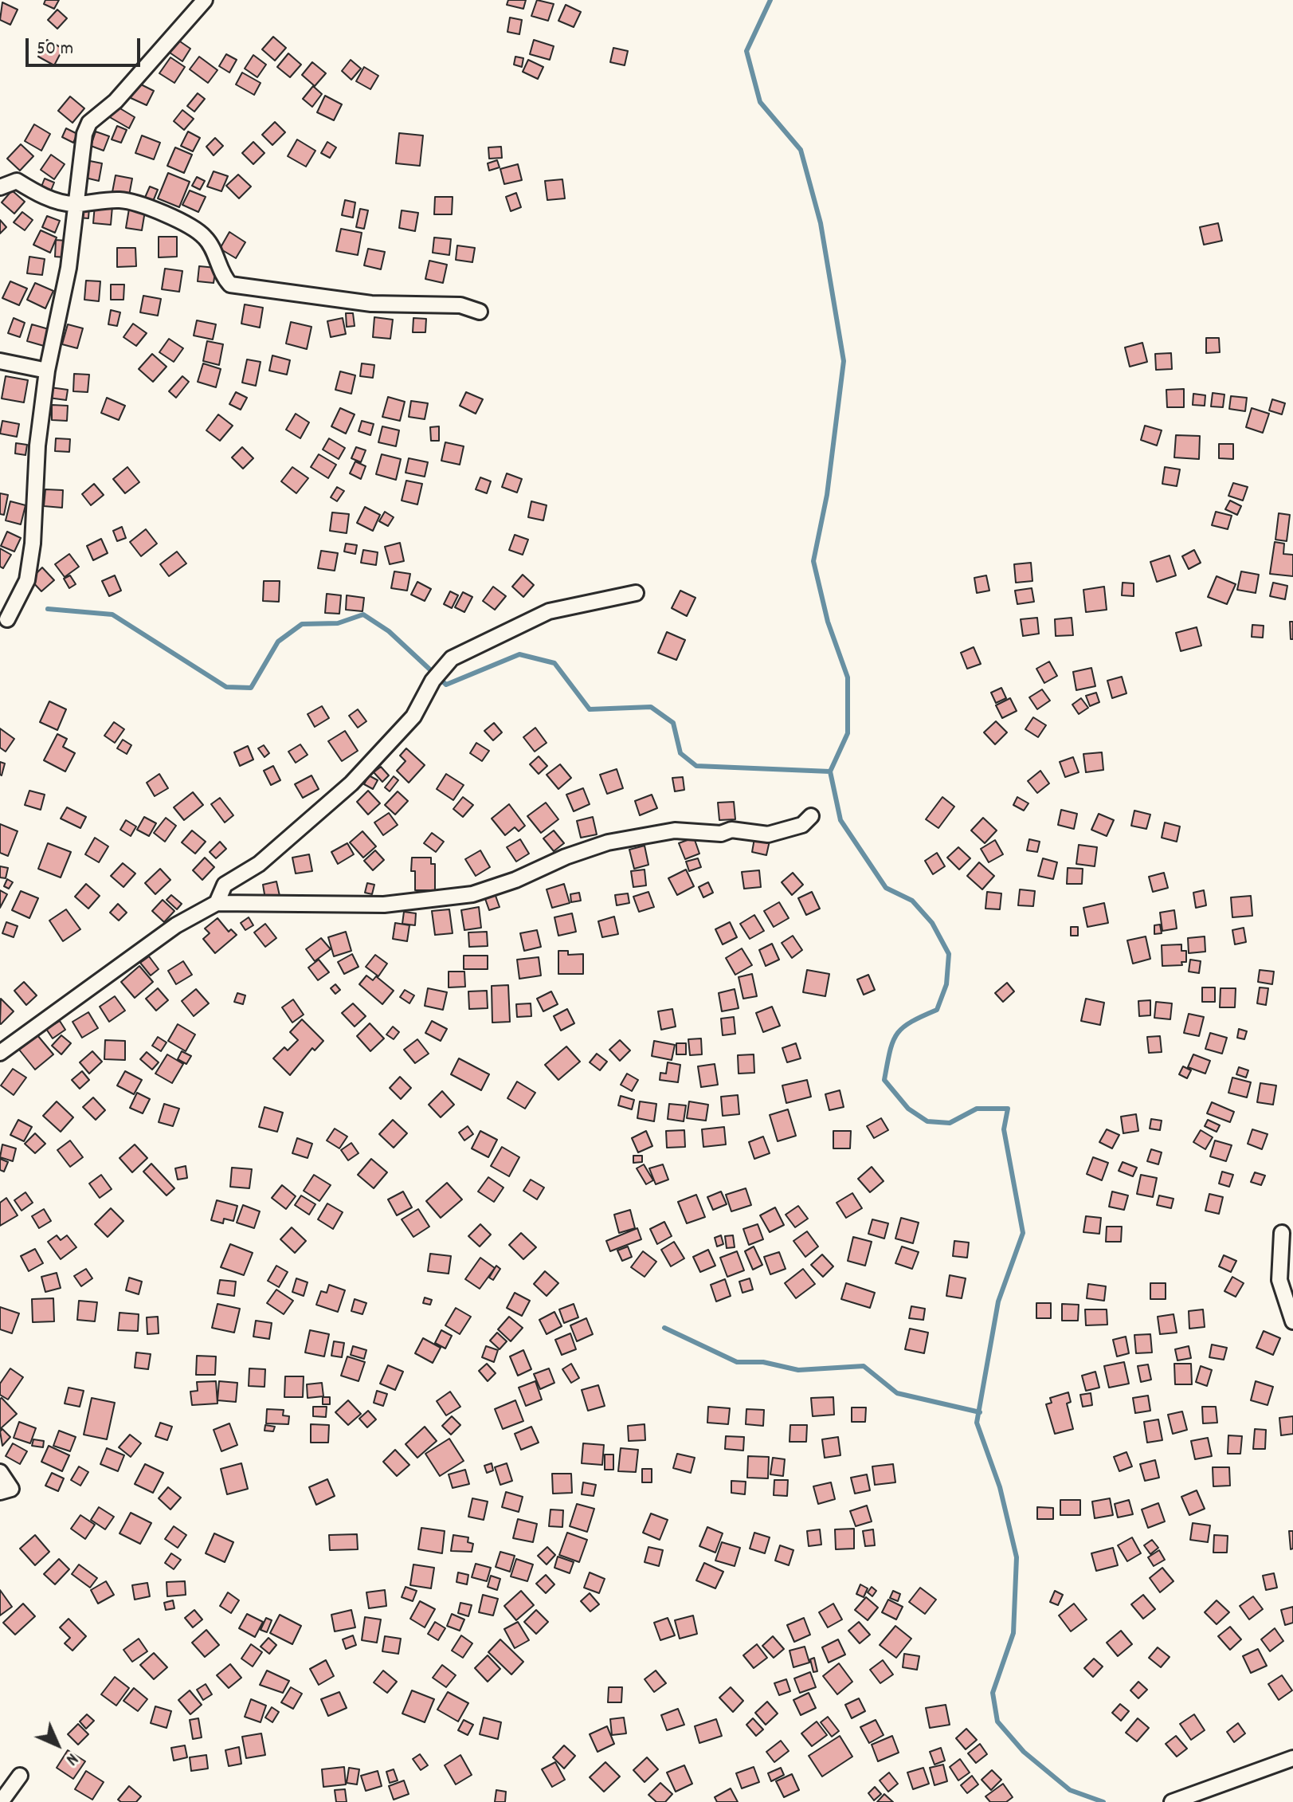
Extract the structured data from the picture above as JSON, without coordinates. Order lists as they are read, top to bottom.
{
  "scale_bar": "50 m",
  "north": "bottom right"
}
